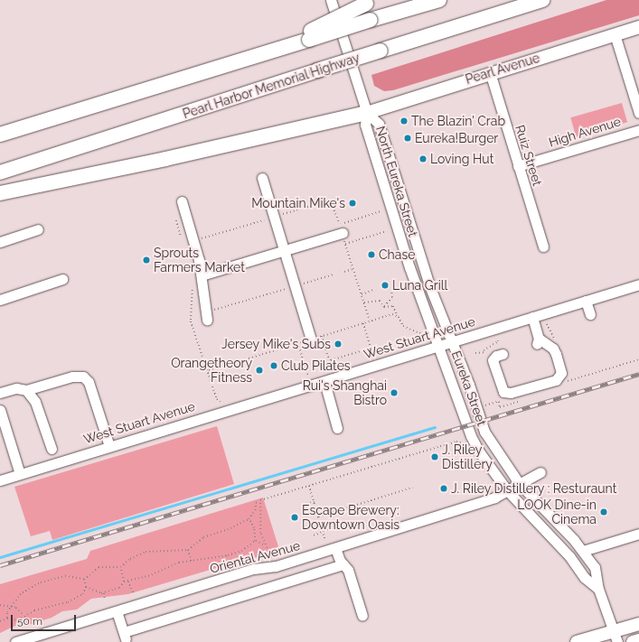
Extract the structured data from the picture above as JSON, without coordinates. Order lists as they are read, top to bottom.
{
  "streets": {
    "highway": ["Pearl Harbor Memorial Highway"],
    "main road": ["Pearl Avenue"],
    "street": [
      "High Avenue",
      "Ruiz Street",
      "North Eureka Street",
      "West Stuart Avenue",
      "Eureka Street",
      "Oriental Avenue"
    ]
  },
  "crossings": [
    ["Pearl Avenue", "Ruiz Street"],
    ["Pearl Avenue", "North Eureka Street"],
    ["High Avenue", "Ruiz Street"],
    ["North Eureka Street", "West Stuart Avenue"],
    ["North Eureka Street", "Eureka Street"],
    ["West Stuart Avenue", "Eureka Street"],
    ["Eureka Street", "Oriental Avenue"]
  ],
  "places": [
    "The Blazin' Crab",
    "Eureka!Burger",
    "Loving Hut",
    "Mountain Mike's",
    "Chase",
    "Sprouts Farmers Market",
    "Luna Grill",
    "Jersey Mike's Subs",
    "Club Pilates",
    "Orangetheory Fitness",
    "Rui's Shanghai Bistro",
    "J. Riley Distillery",
    "J. Riley Distillery : Resturaunt",
    "LOOK Dine-in Cinema",
    "Escape Brewery: Downtown Oasis"
  ],
  "scale_bar": "50 m"
}
